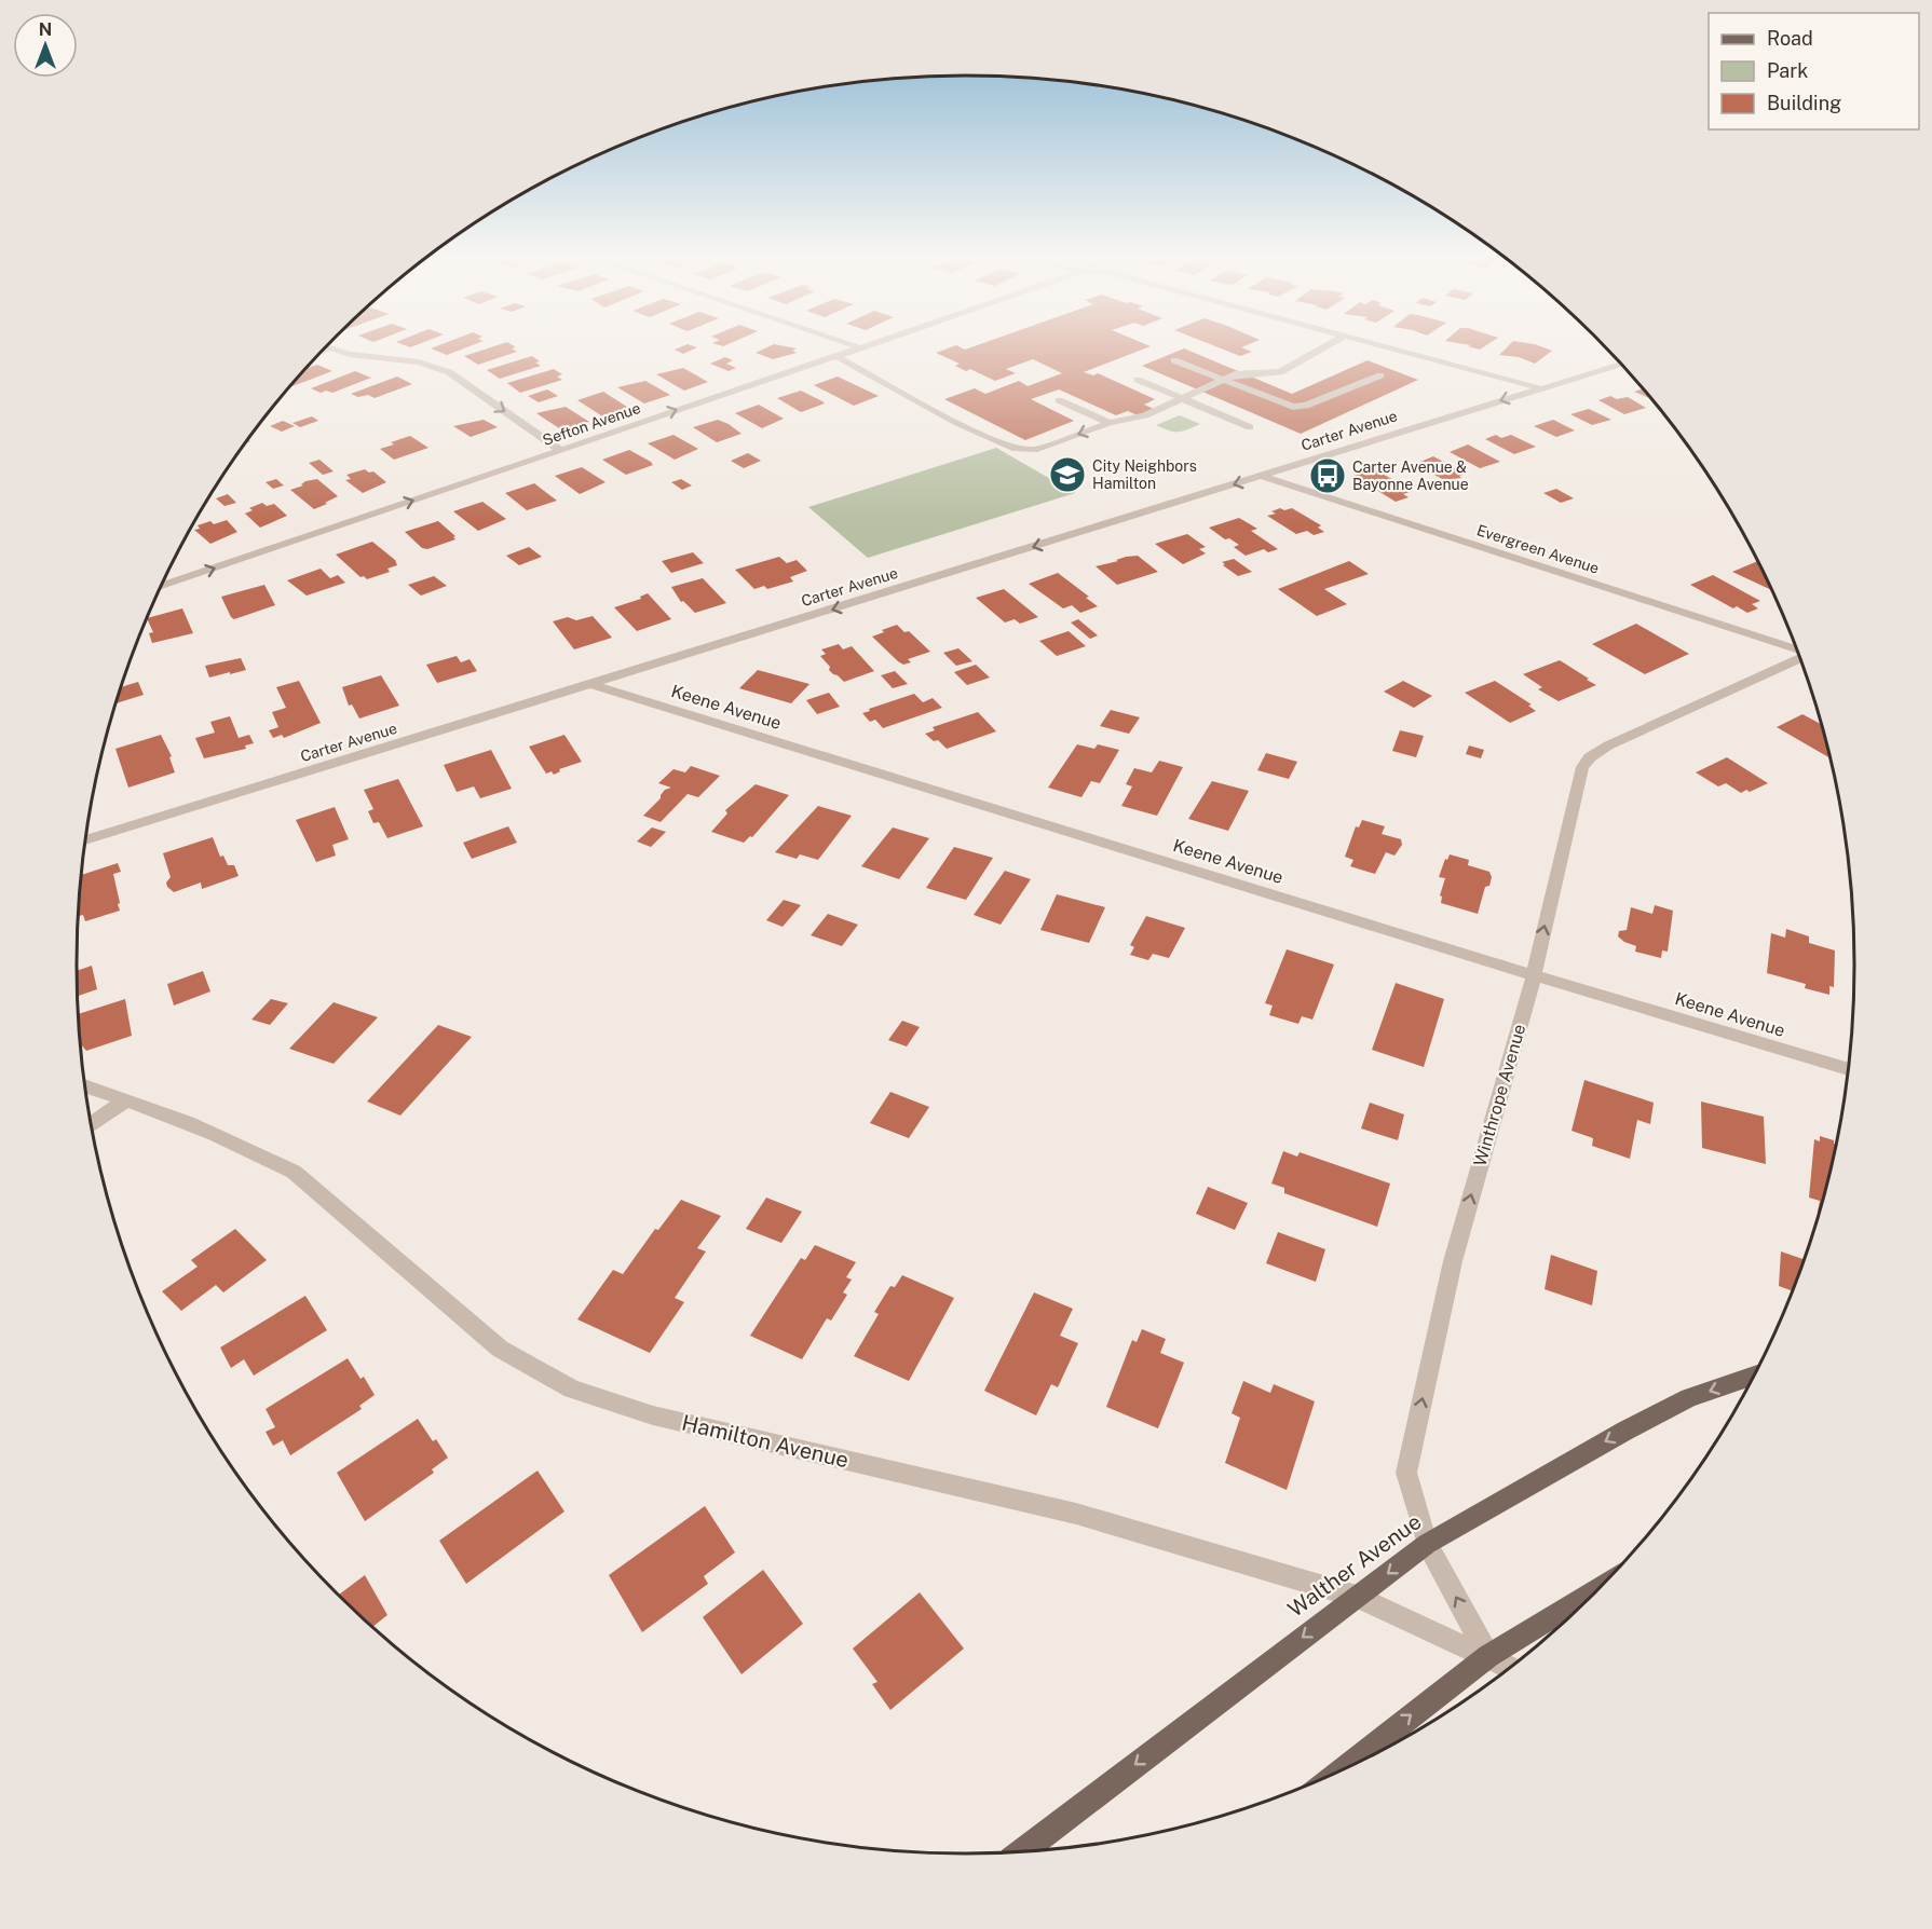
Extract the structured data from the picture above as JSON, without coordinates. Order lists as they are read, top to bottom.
{
  "streets": {
    "main road": ["Walther Avenue"],
    "street": [
      "Sefton Avenue",
      "Carter Avenue",
      "Evergreen Avenue",
      "Keene Avenue",
      "Winthrope Avenue",
      "Hamilton Avenue"
    ]
  },
  "crossings": [
    ["Carter Avenue", "Evergreen Avenue"],
    ["Carter Avenue", "Keene Avenue"],
    ["Keene Avenue", "Winthrope Avenue"],
    ["Winthrope Avenue", "Hamilton Avenue"],
    ["Winthrope Avenue", "Walther Avenue"],
    ["Hamilton Avenue", "Walther Avenue"]
  ],
  "one_way": ["Sefton Avenue", "Winthrope Avenue"],
  "places": {
    "school or university": ["City Neighbors Hamilton"],
    "bus stop": ["Carter Avenue & Bayonne Avenue"]
  },
  "legend": ["Road", "Park", "Building"],
  "north": "top"
}
